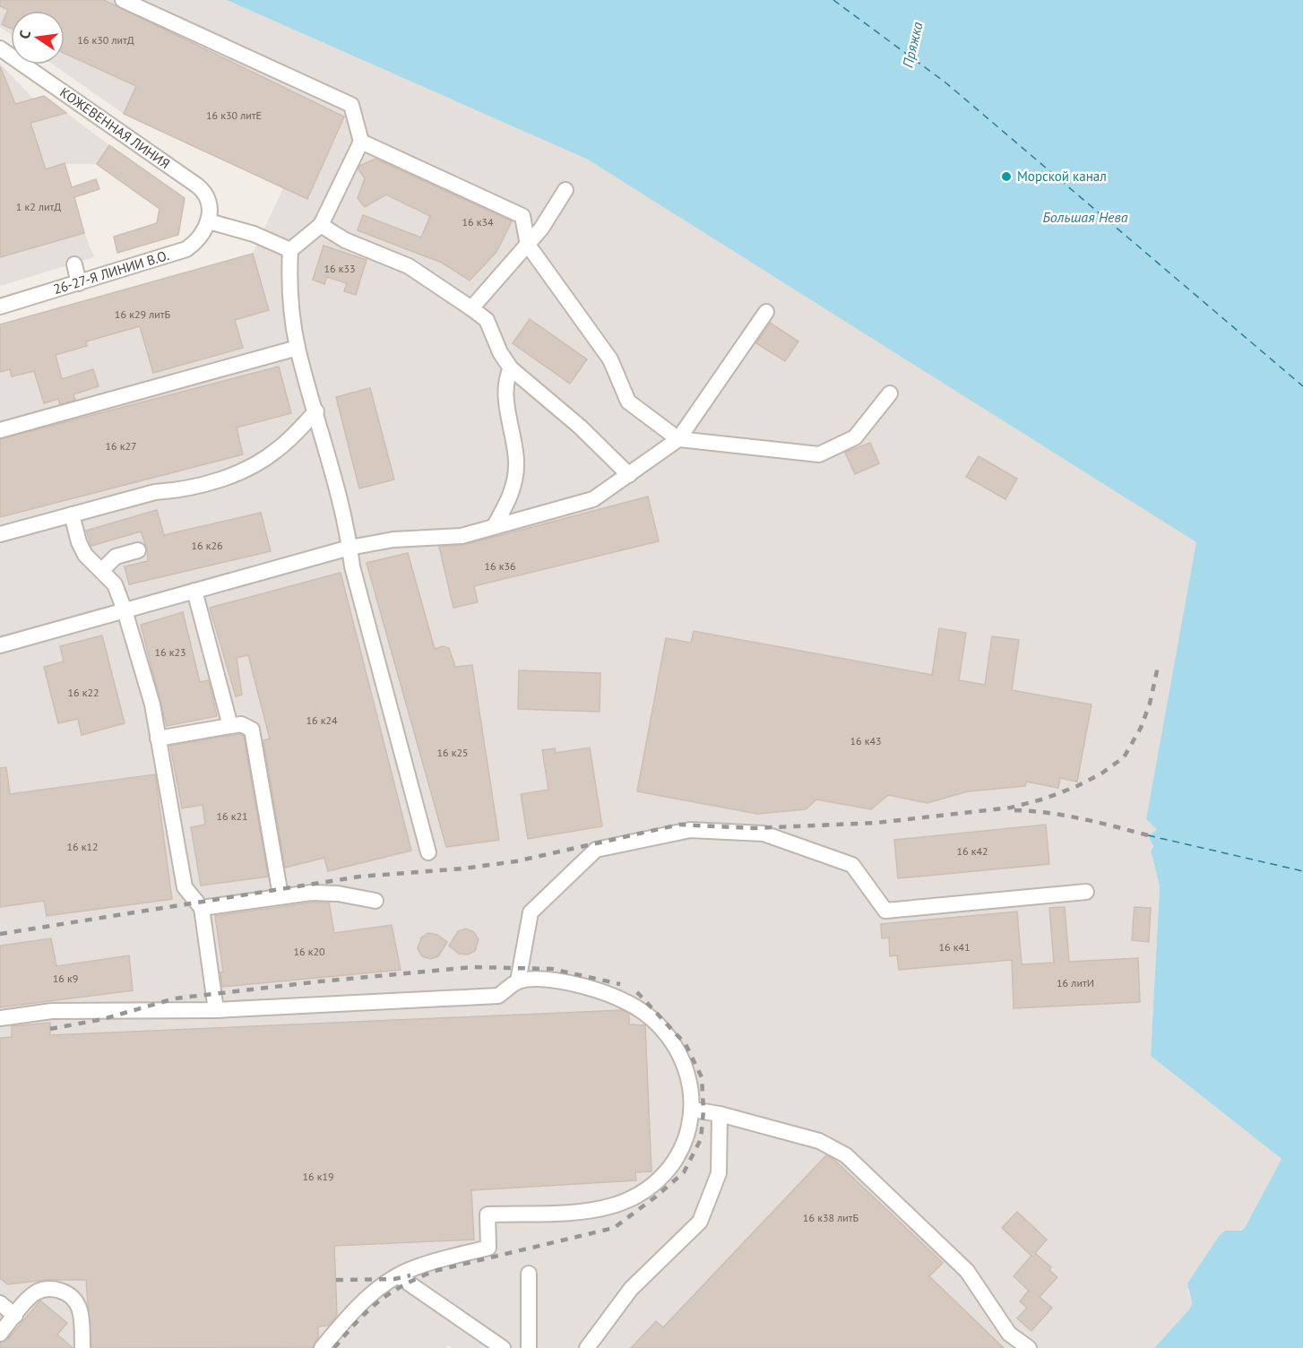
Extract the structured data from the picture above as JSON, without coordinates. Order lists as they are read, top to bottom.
{
  "streets": {
    "street": ["КОЖЕВЕННАЯ ЛИНИЯ", "26-27-Я ЛИНИИ В.О."]
  },
  "crossings": [
    ["КОЖЕВЕННАЯ ЛИНИЯ", "26-27-Я ЛИНИИ В.О."]
  ],
  "water": ["Пряжка", "Большая Нева"],
  "places": ["Морской канал"],
  "house_numbers": [
    "16 к30 литД",
    "16 к30 литЕ",
    "1 к2 литД",
    "16 к34",
    "16 к33",
    "16 к29 литБ",
    "16 к27",
    "16 к26",
    "16 к36",
    "16 к23",
    "16 к22",
    "16 к24",
    "16 к43",
    "16 к25",
    "16 к21",
    "16 к12",
    "16 к42",
    "16 к41",
    "16 к20",
    "16 к9",
    "16 литИ",
    "16 к19",
    "16 к38 литБ"
  ],
  "north": "left"
}
